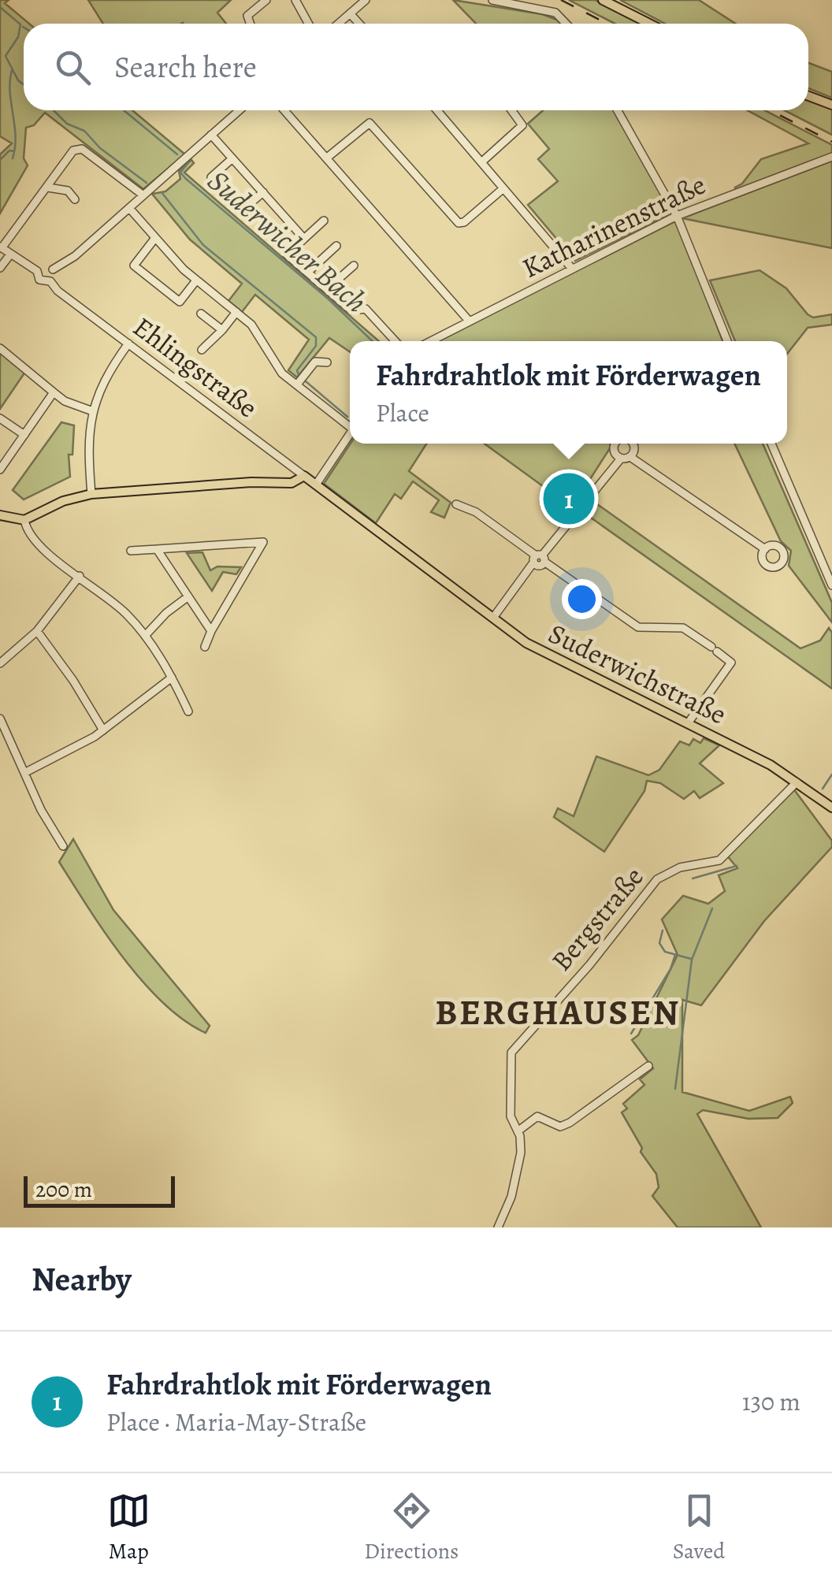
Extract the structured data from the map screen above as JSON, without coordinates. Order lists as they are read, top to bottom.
{
  "streets": {
    "main road": ["Ehlingstraße", "Suderwichstraße"],
    "street": ["Katharinenstraße", "Bergstraße"]
  },
  "crossings": [
    ["Ehlingstraße", "Suderwichstraße"],
    ["Suderwichstraße", "Bergstraße"]
  ],
  "districts": ["BERGHAUSEN"],
  "water": ["Suderwicher Bach"],
  "scale_bar": "200 m",
  "page": {
    "search": "Search here",
    "popup": ["Fahrdrahtlok mit Förderwagen", "Place"],
    "pins": "1",
    "scale": "200 m",
    "heading": "Nearby",
    "list": [
      {
        "mark": "1",
        "name": "Fahrdrahtlok mit Förderwagen",
        "note": "Place · Maria-May-Straße",
        "value": "130 m"
      }
    ],
    "nav": ["Map", "Directions", "Saved"]
  }
}
